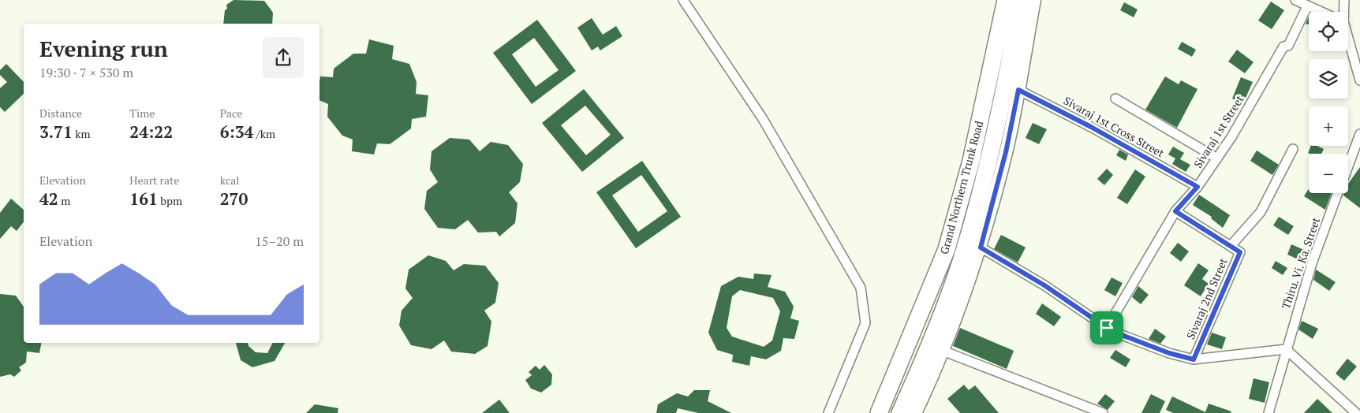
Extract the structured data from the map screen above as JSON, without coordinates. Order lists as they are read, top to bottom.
{
  "streets": {
    "highway": ["Grand Northern Trunk Road"],
    "street": [
      "Sivaraj 1st Cross Street",
      "Sivaraj 1st Street",
      "Thiru. Vi. Ka. Street",
      "Sivaraj 2nd Street"
    ]
  },
  "crossings": [
    ["Sivaraj 1st Cross Street", "Sivaraj 1st Street"],
    ["Sivaraj 1st Street", "Sivaraj 2nd Street"]
  ],
  "page": {
    "map_buttons": ["+", "−"],
    "heading": ["Evening run", "19:30 · 7 × 530 m"],
    "stats": [
      ["Distance", "3.71 km"],
      ["Time", "24:22"],
      ["Pace", "6:34 /km"],
      ["Elevation", "42 m"],
      ["Heart rate", "161 bpm"],
      ["kcal", "270"]
    ],
    "chart": ["Elevation", "15–20 m"]
  }
}
